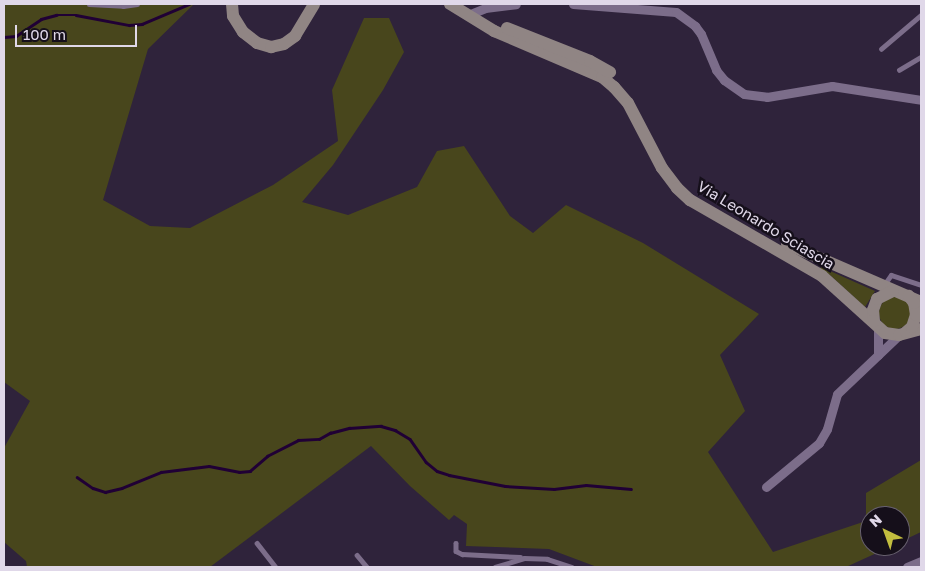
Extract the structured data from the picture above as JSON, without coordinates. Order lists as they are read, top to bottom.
{
  "streets": {
    "street": ["Via Leonardo Sciascia"]
  },
  "scale_bar": "100 m",
  "north": "top left"
}
